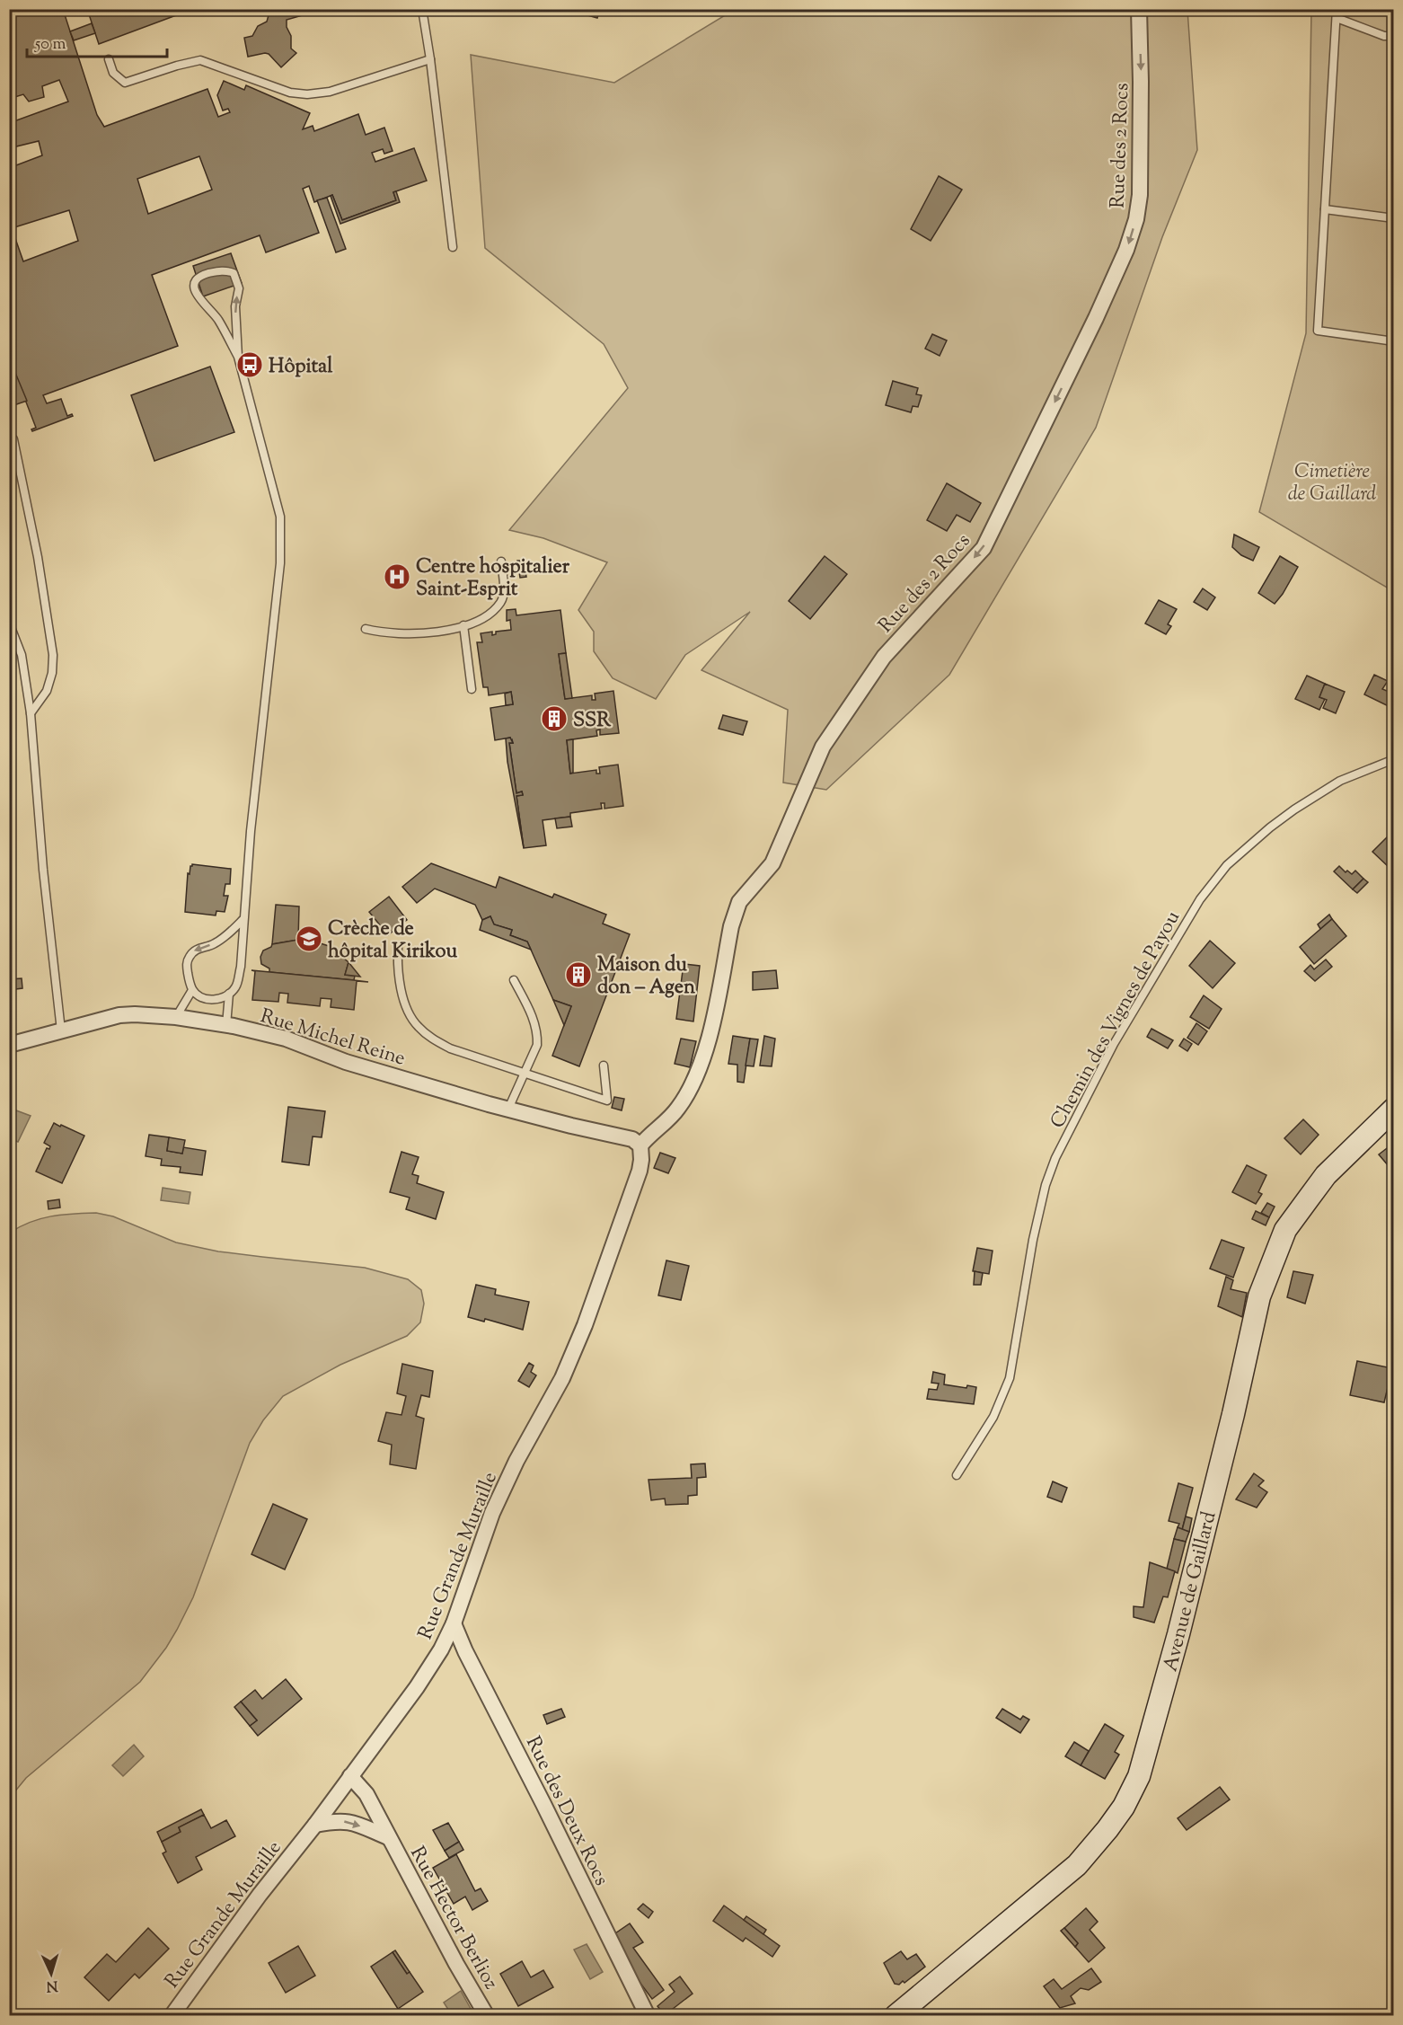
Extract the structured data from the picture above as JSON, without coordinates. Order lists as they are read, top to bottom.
{
  "streets": {
    "street": [
      "Rue des 2 Rocs",
      "Rue Michel Reine",
      "Rue Grande Muraille",
      "Avenue de Gaillard",
      "Rue des Deux Rocs",
      "Rue Hector Berlioz"
    ],
    "lane": ["Chemin des Vignes de Payou"]
  },
  "crossings": [
    ["Rue des 2 Rocs", "Rue Michel Reine"],
    ["Rue des 2 Rocs", "Rue Grande Muraille"],
    ["Rue Michel Reine", "Rue Grande Muraille"],
    ["Rue Grande Muraille", "Rue des Deux Rocs"],
    ["Rue Grande Muraille", "Rue Hector Berlioz"]
  ],
  "one_way": ["Rue des 2 Rocs"],
  "parks": ["Cimetière de Gaillard"],
  "places": {
    "bus stop": ["Hôpital"],
    "hospital": ["Centre hospitalier Saint-Esprit"],
    "building": ["SSR", "Maison du don – Agen"],
    "school or university": ["Crèche de hôpital Kirikou"]
  },
  "scale_bar": "50 m",
  "north": "bottom"
}
